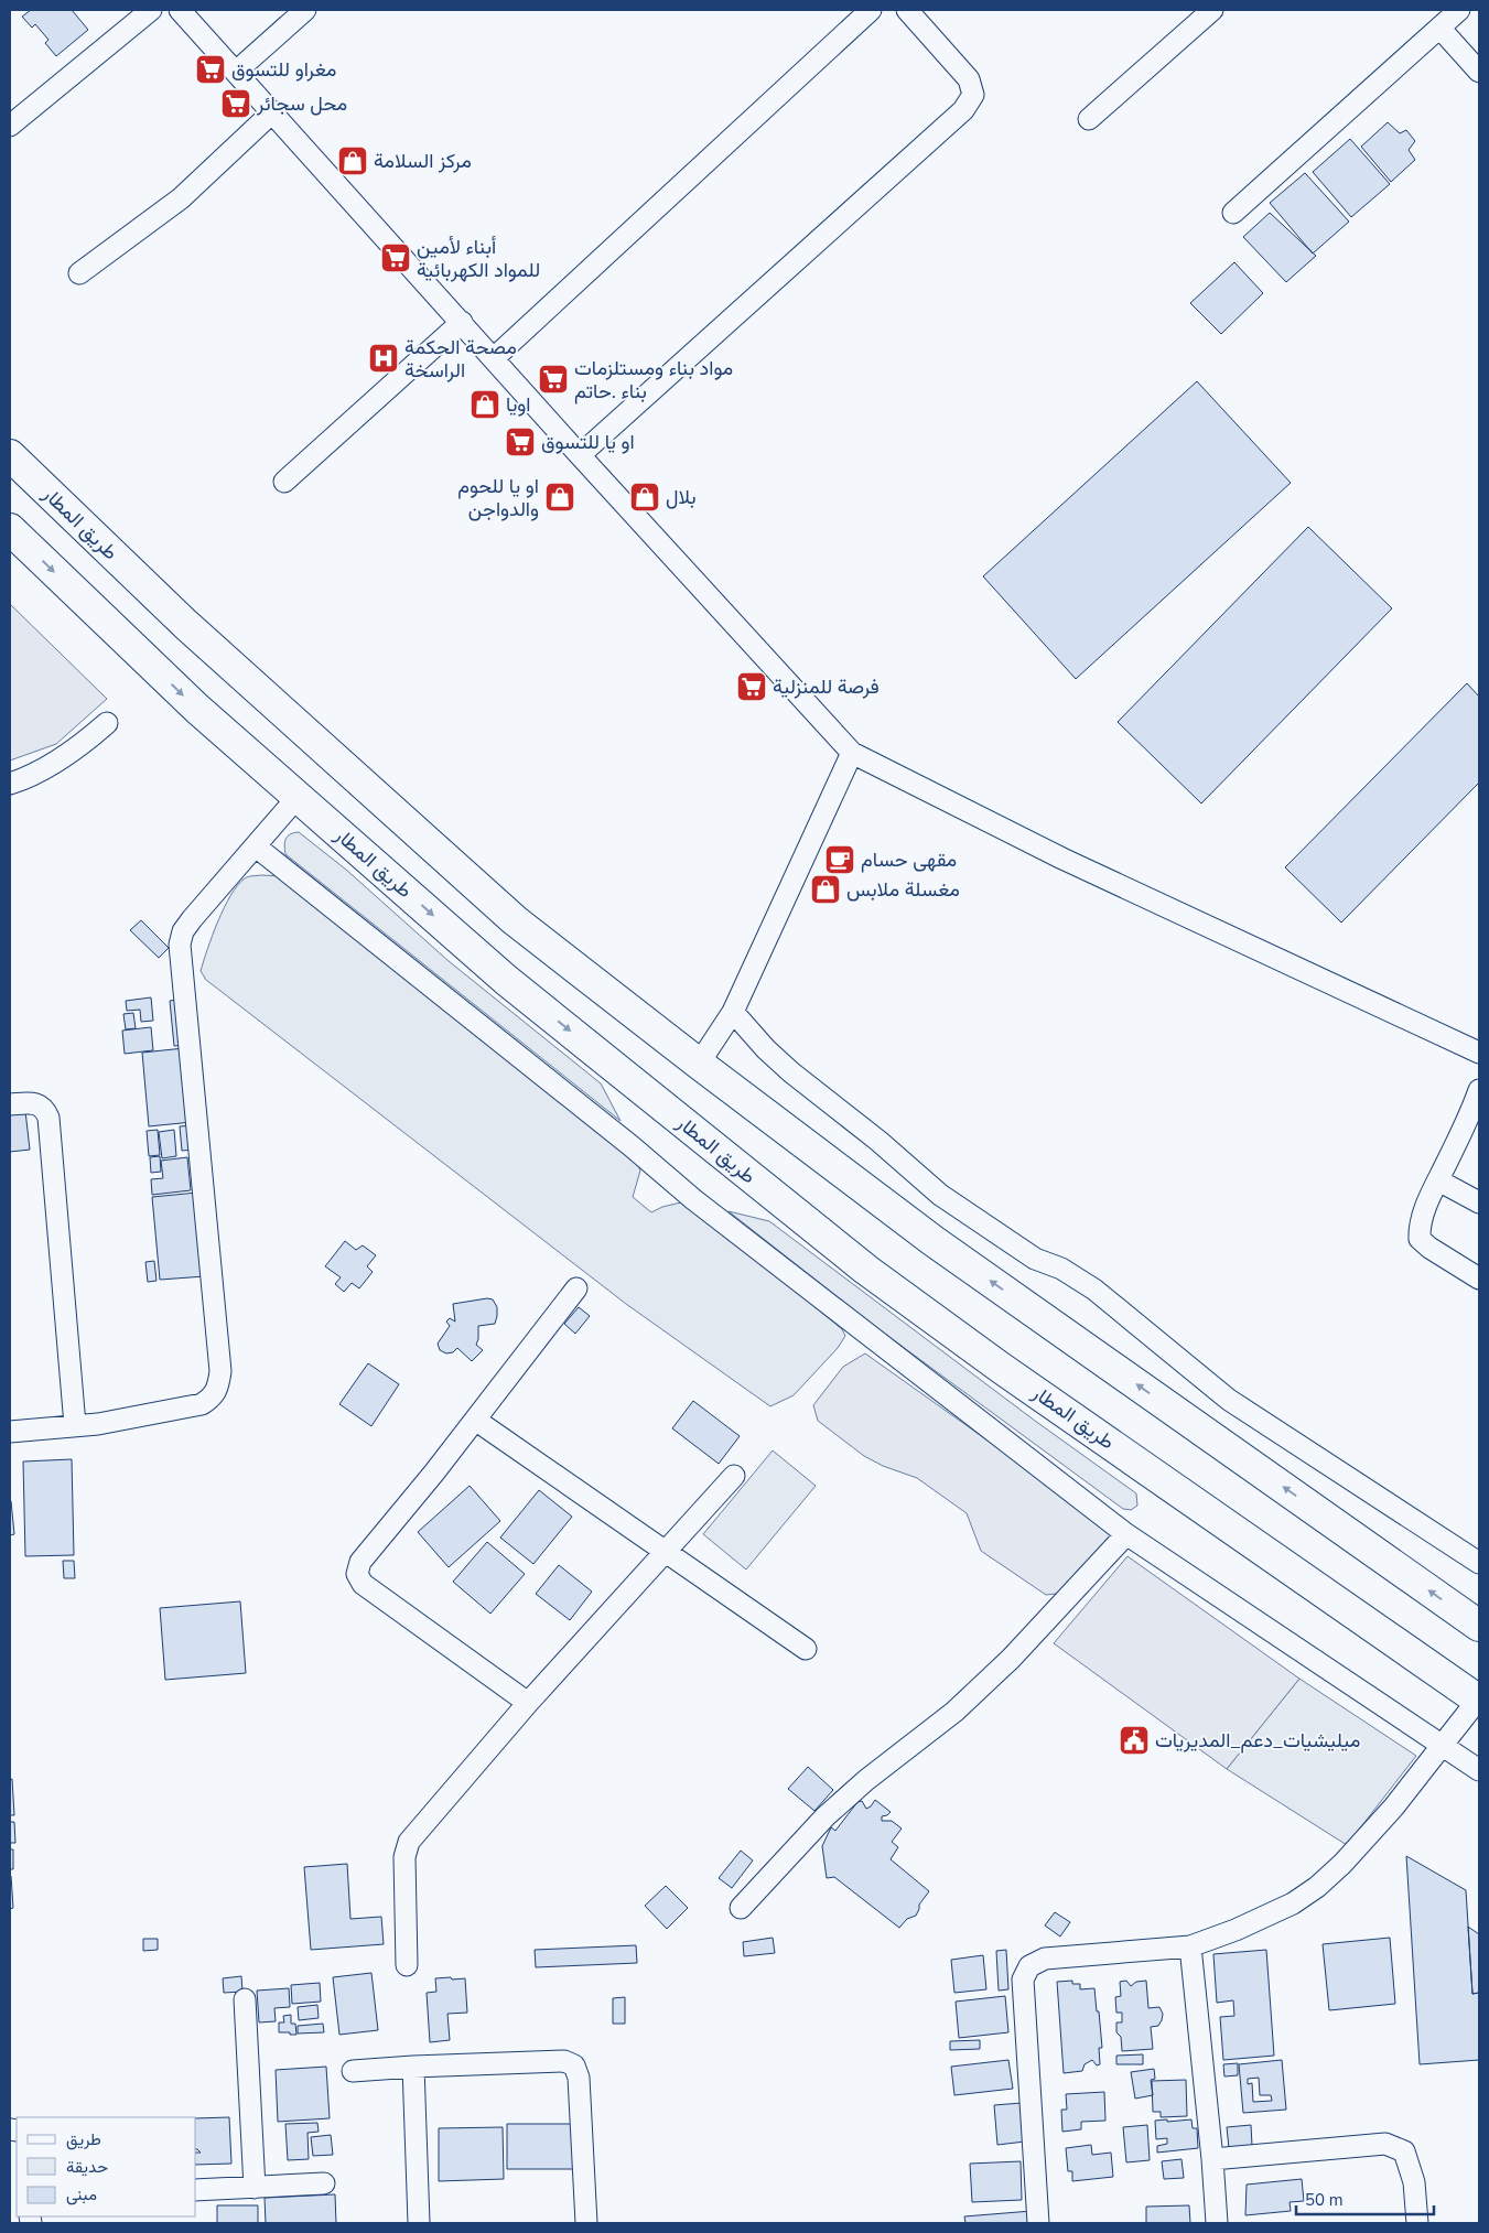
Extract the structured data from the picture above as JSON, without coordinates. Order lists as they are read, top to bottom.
{
  "streets": {
    "highway": ["طريق المطار"]
  },
  "places": {
    "supermarket": [
      "مغراو للتسوق",
      "محل سجائر",
      "أبناء لأمين للمواد الكهربائية",
      "مواد بناء ومستلزمات بناء .حاتم",
      "او يا للتسوق",
      "فرصة للمنزلية"
    ],
    "shop": [
      "مركز السلامة",
      "اويا",
      "او يا للحوم والدواجن",
      "بلال",
      "مغسلة ملابس"
    ],
    "hospital": ["مصحة الحكمة الراسخة"],
    "cafe": ["مقهى حسام"],
    "public building": ["ميليشيات_دعم_المديريات"]
  },
  "legend": ["طريق", "حديقة", "مبنى"],
  "scale_bar": "50 m"
}
